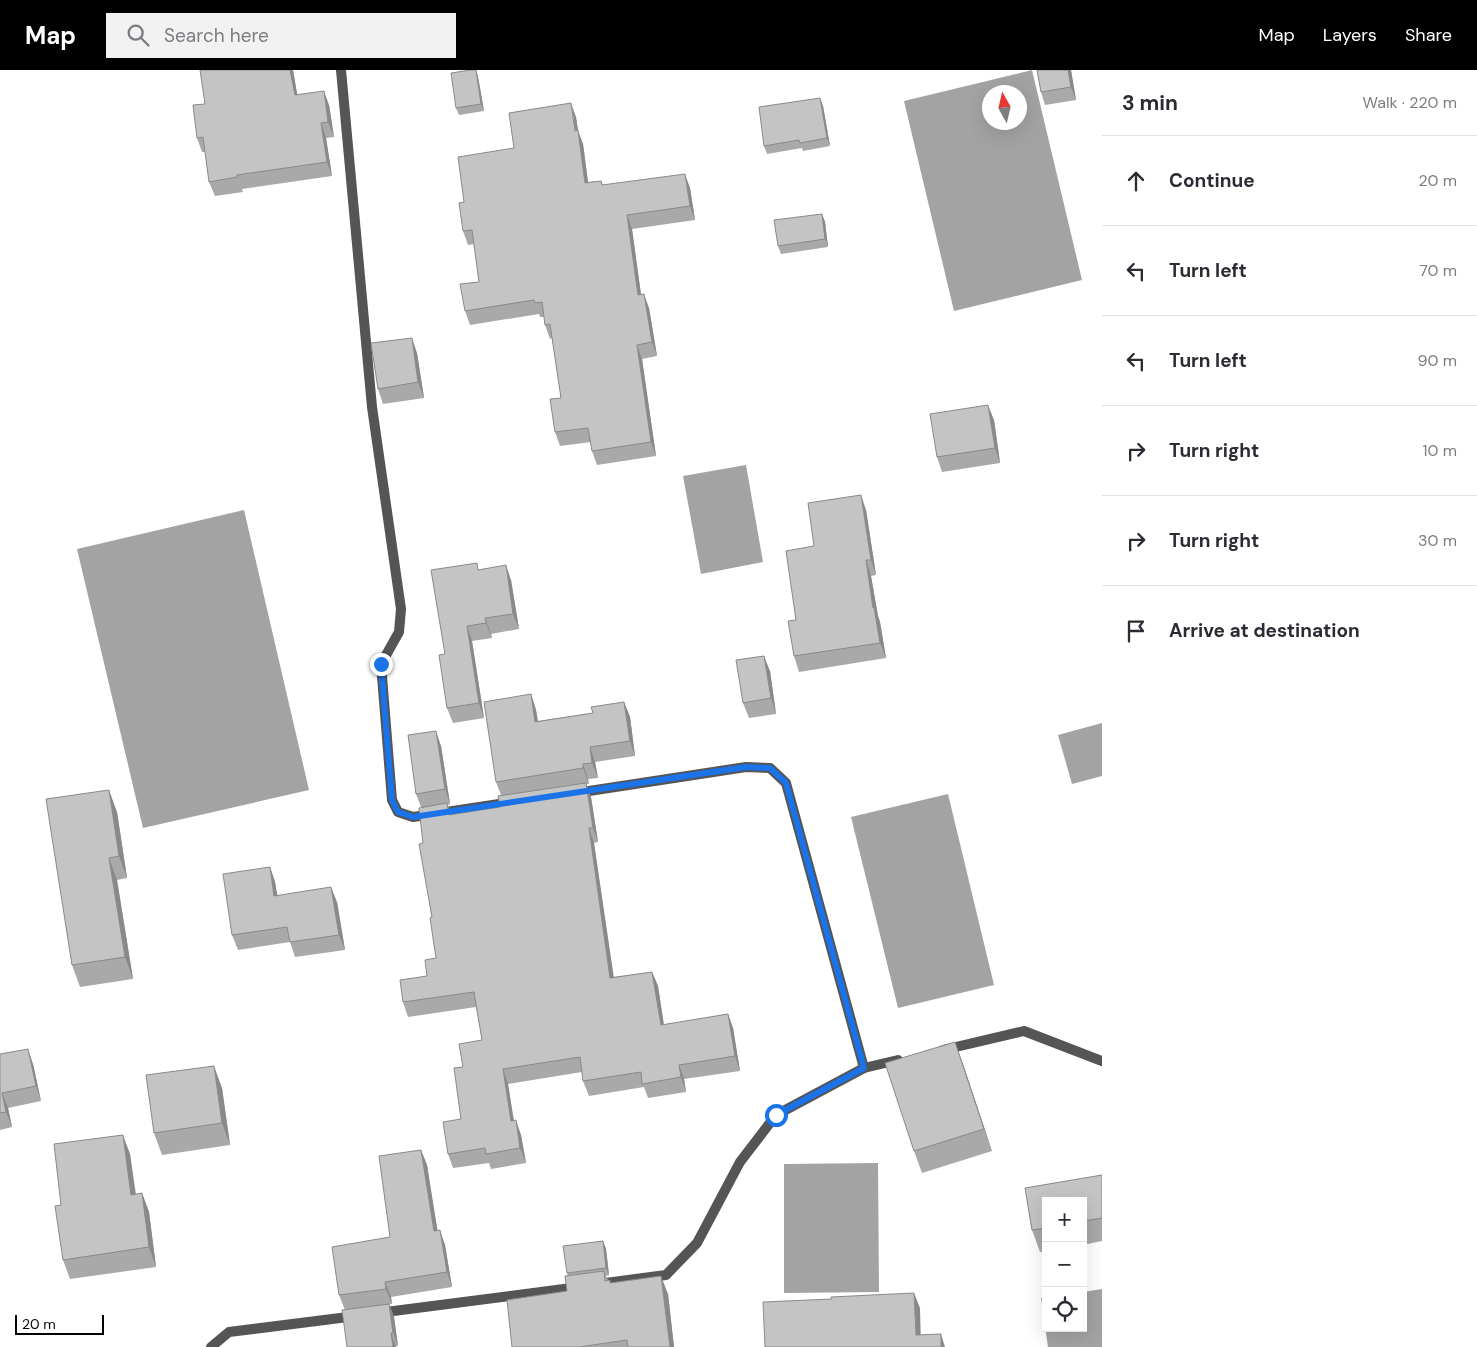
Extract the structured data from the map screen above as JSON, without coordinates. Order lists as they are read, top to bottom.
{
  "scale_bar": "20 m",
  "north": "top",
  "page": {
    "header": "Map",
    "search": "Search here",
    "nav": ["Map", "Layers", "Share"],
    "heading": ["3 min", "Walk · 220 m"],
    "list": [
      ["Continue", "20 m"],
      ["Turn left", "70 m"],
      ["Turn left", "90 m"],
      ["Turn right", "10 m"],
      ["Turn right", "30 m"],
      "Arrive at destination"
    ],
    "map_buttons": ["+", "−"],
    "scale": "20 m"
  }
}
